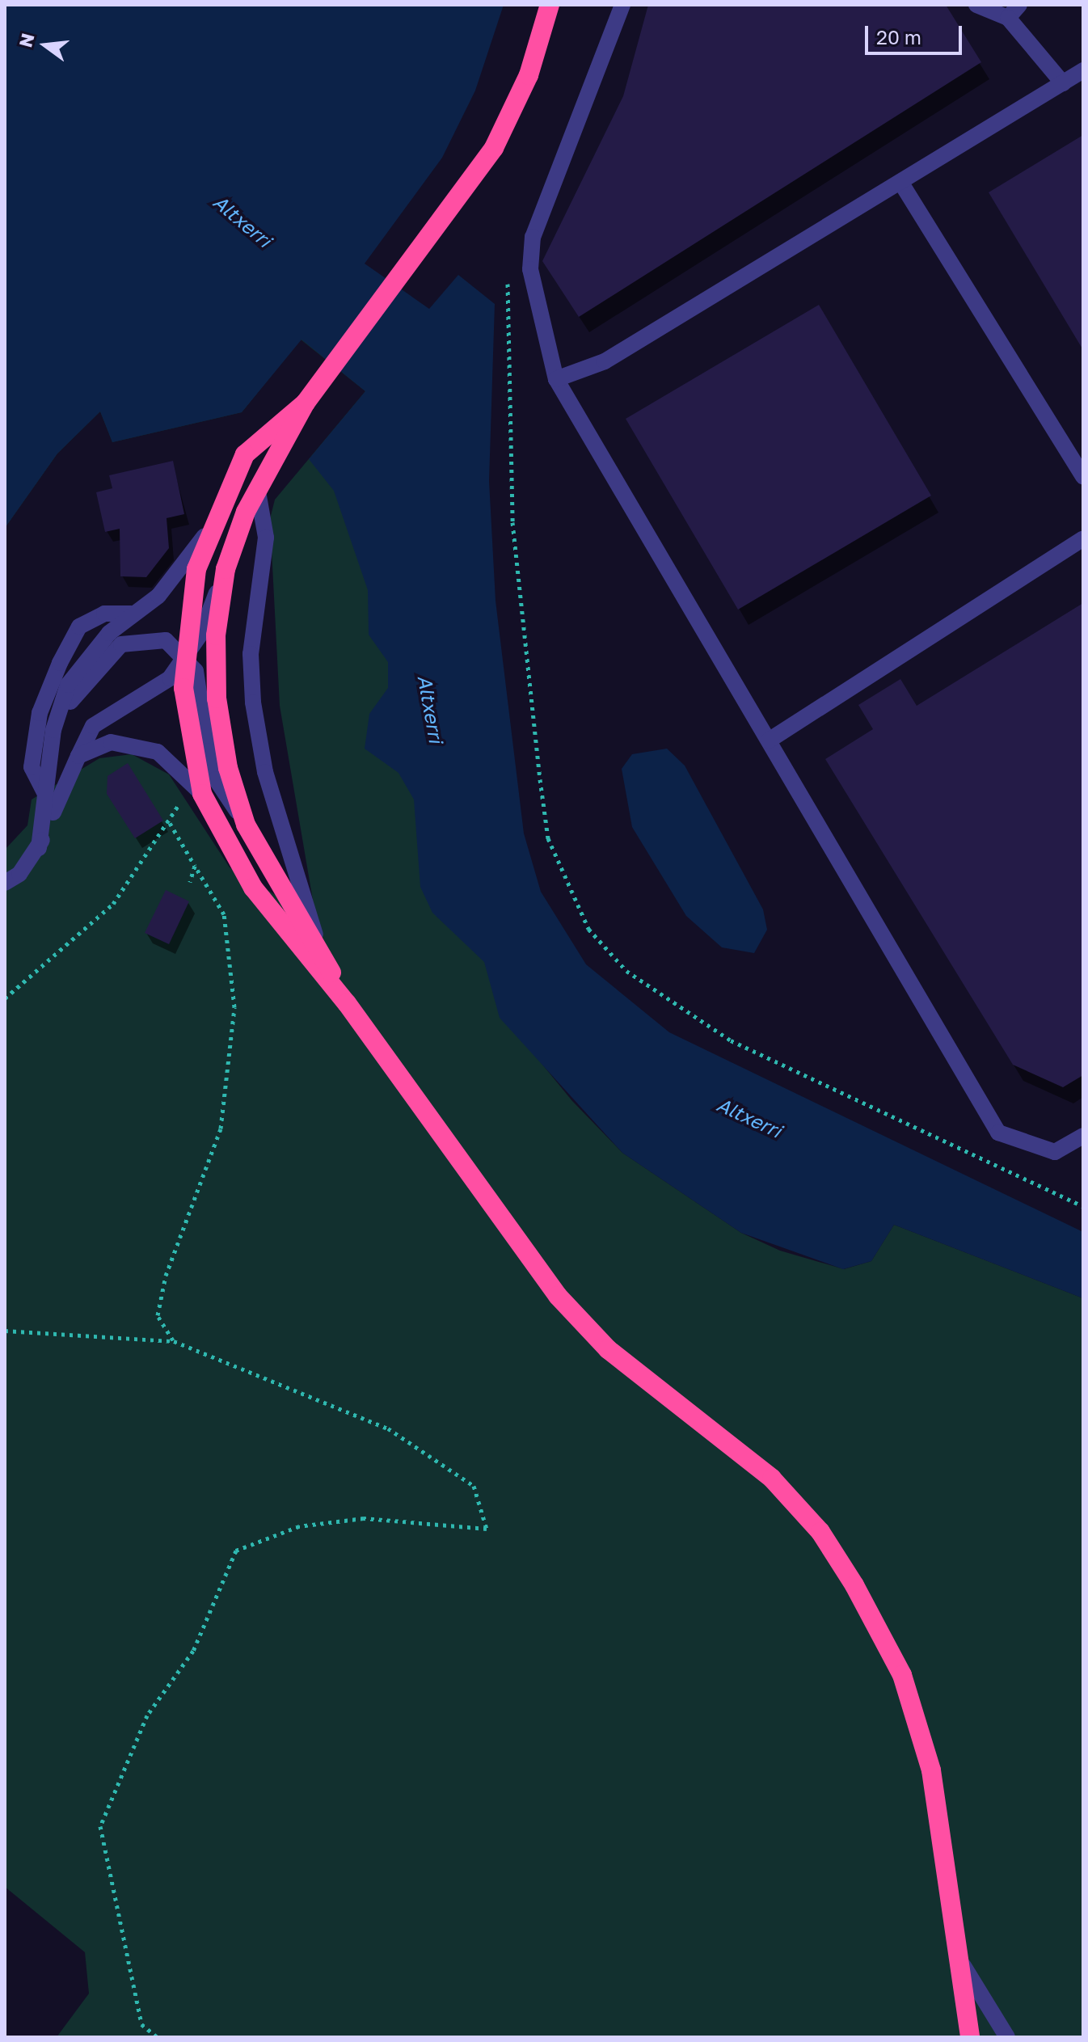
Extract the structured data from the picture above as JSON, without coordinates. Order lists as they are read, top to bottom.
{
  "water": ["Altxerri"],
  "scale_bar": "20 m",
  "north": "left"
}
